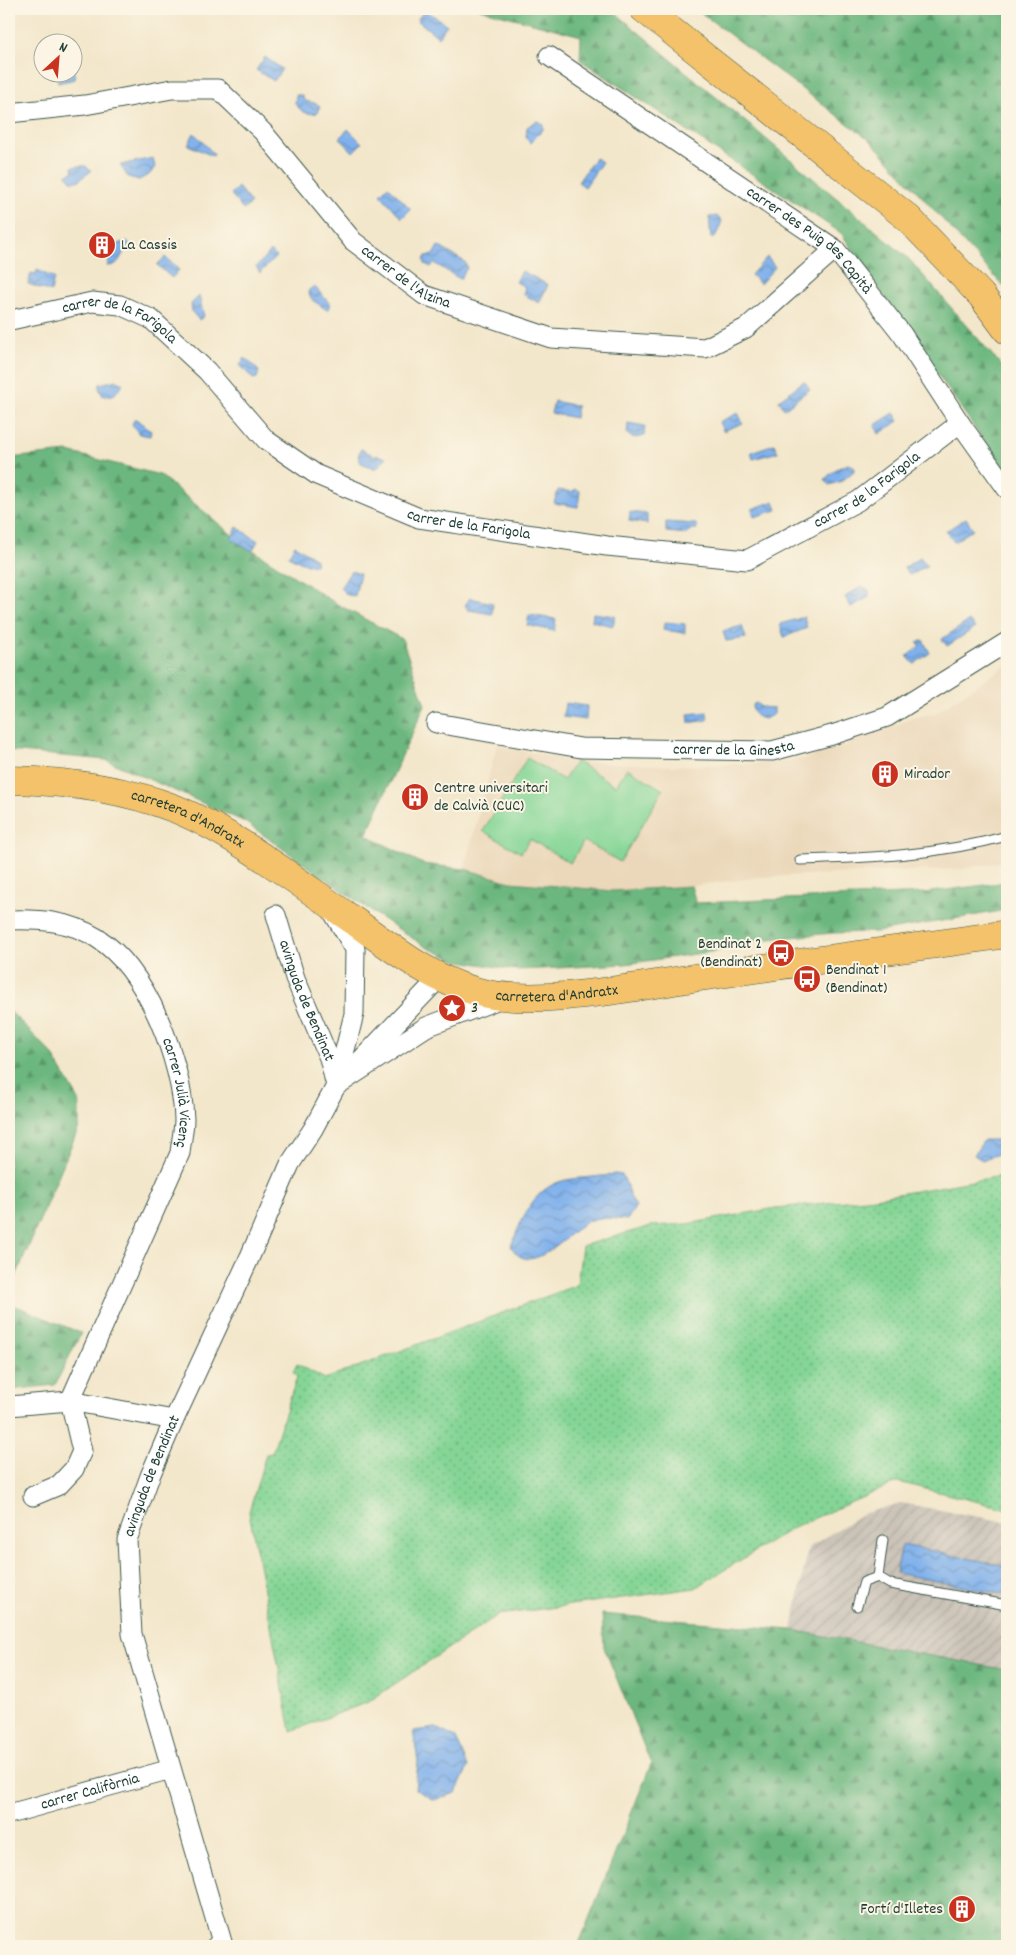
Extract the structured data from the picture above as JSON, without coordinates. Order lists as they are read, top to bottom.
{
  "streets": {
    "main road": ["carretera d'Andratx"],
    "street": [
      "carrer des Puig des Capità",
      "carrer de l'Alzina",
      "carrer de la Farigola",
      "carrer de la Ginesta",
      "avinguda de Bendinat",
      "carrer Julià Vicenç",
      "carrer Califòrnia"
    ]
  },
  "crossings": [
    ["carrer des Puig des Capità", "carrer de l'Alzina"],
    ["carrer des Puig des Capità", "carrer de la Farigola"],
    ["carretera d'Andratx", "avinguda de Bendinat"],
    ["avinguda de Bendinat", "carrer Califòrnia"]
  ],
  "places": {
    "building": [
      "La Cassis",
      "Mirador",
      "Centre universitari de Calvià (CUC)",
      "Fortí d'Illetes"
    ],
    "bus stop": ["Bendinat 2 (Bendinat)", "Bendinat 1 (Bendinat)"],
    "place": ["3"]
  },
  "north": "top right"
}
